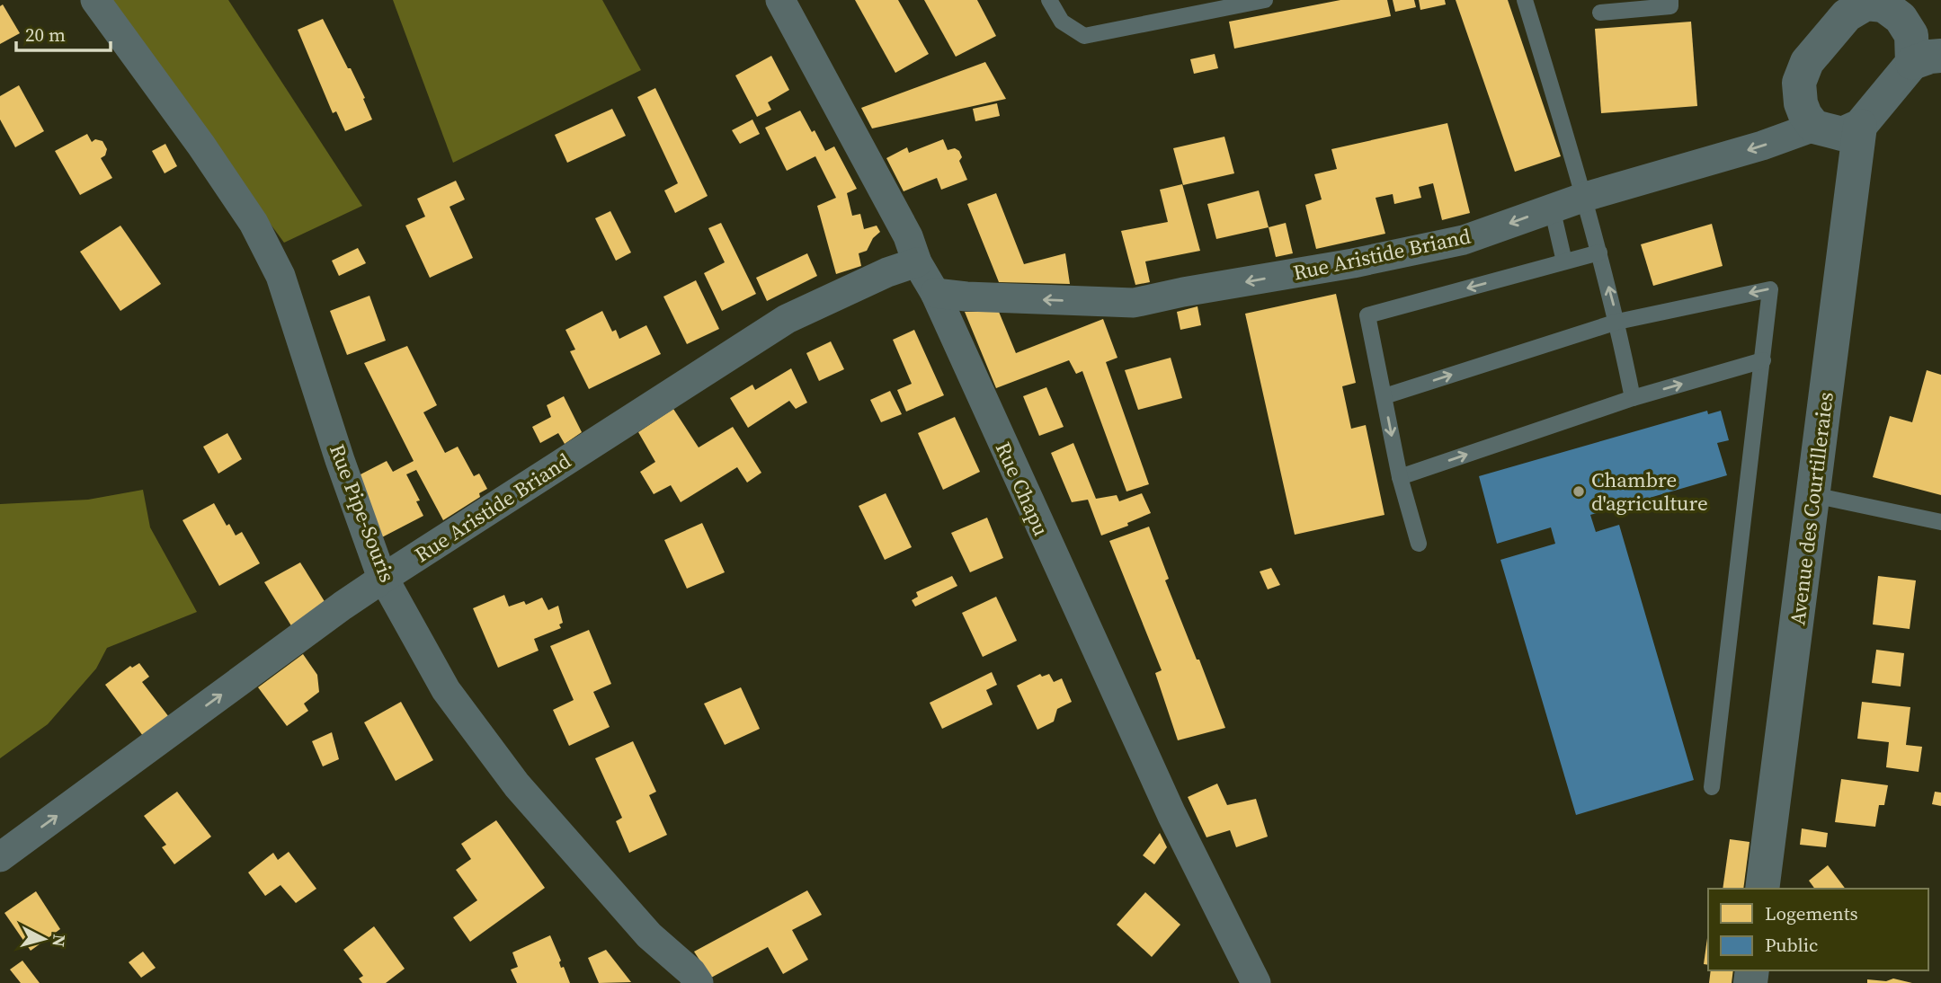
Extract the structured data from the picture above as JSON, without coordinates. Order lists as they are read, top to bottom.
{
  "streets": {
    "street": [
      "Rue Aristide Briand",
      "Rue Chapu",
      "Avenue des Courtilleraies",
      "Rue Pipe-Souris"
    ]
  },
  "crossings": [
    ["Rue Aristide Briand", "Rue Chapu"],
    ["Rue Aristide Briand", "Avenue des Courtilleraies"],
    ["Rue Aristide Briand", "Rue Pipe-Souris"]
  ],
  "places": ["Chambre d'agriculture"],
  "legend": ["Logements", "Public"],
  "scale_bar": "20 m",
  "north": "right"
}
